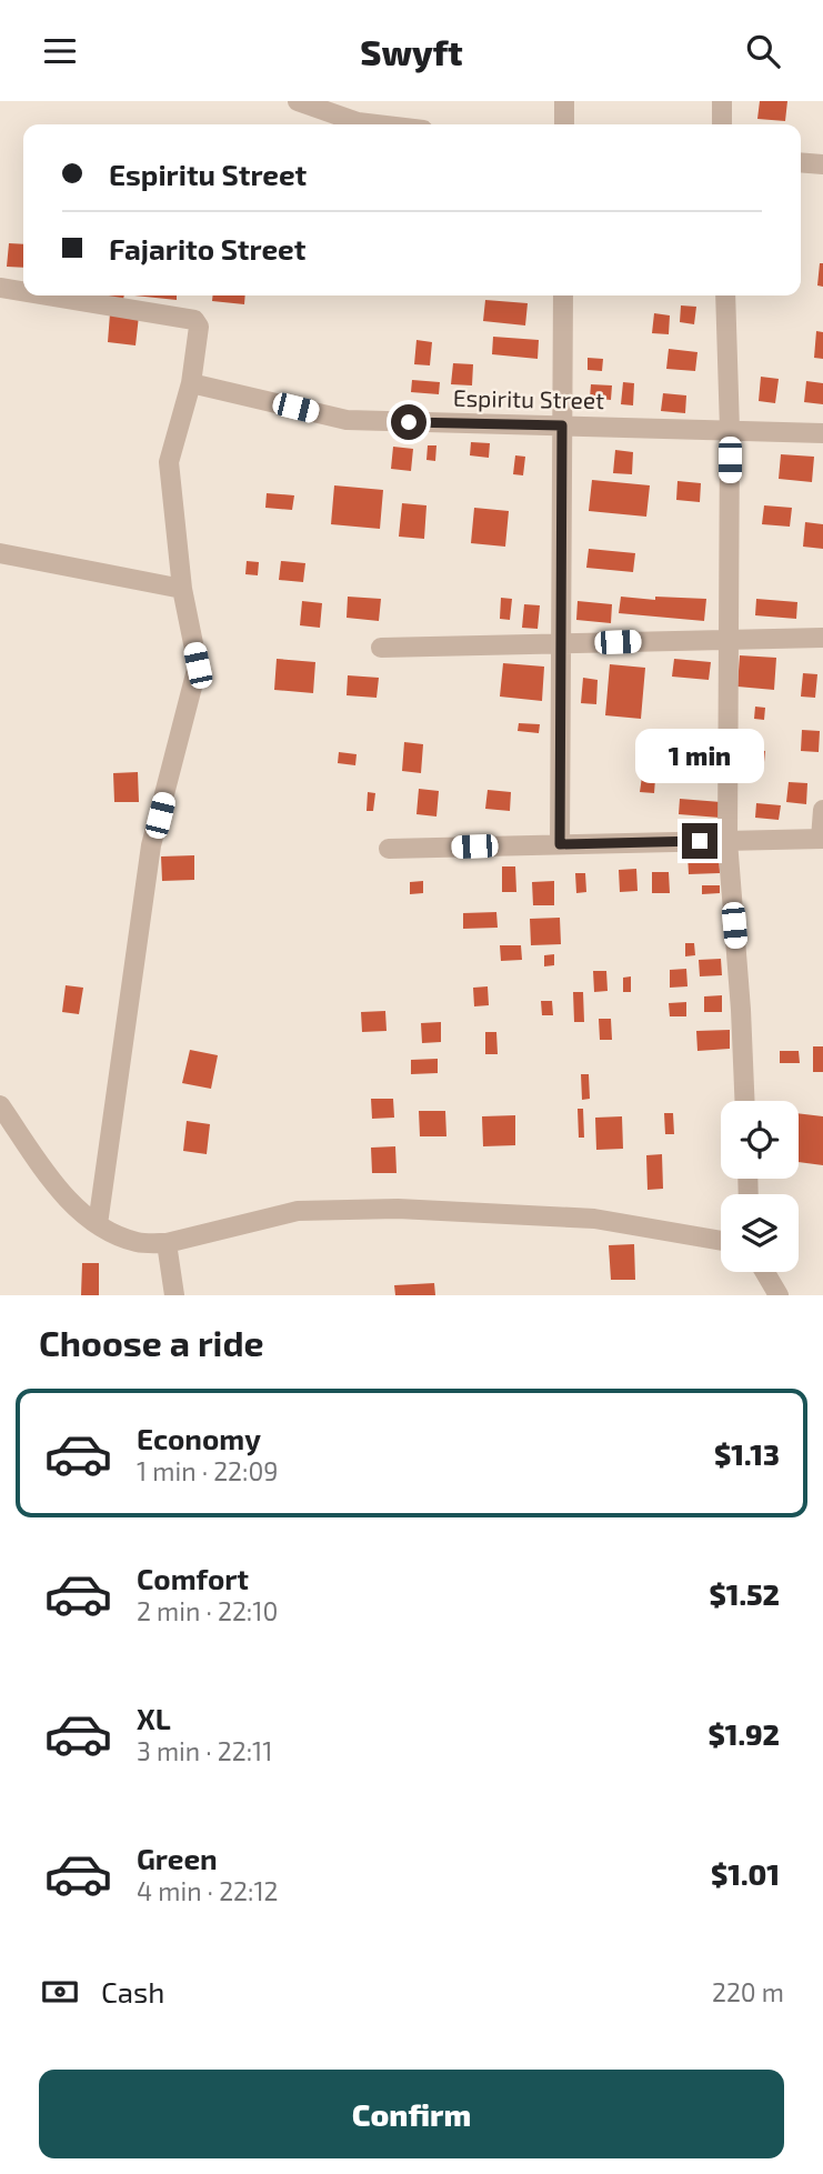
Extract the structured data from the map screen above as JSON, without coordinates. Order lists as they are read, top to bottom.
{
  "streets": {
    "street": ["Espiritu Street"]
  },
  "page": {
    "header": "Swyft",
    "banner": ["Espiritu Street", "Fajarito Street"],
    "bubble": "1 min",
    "heading": "Choose a ride",
    "list": [
      {
        "name": "Economy",
        "note": "1 min · 22:09",
        "value": "$1.13"
      },
      {
        "name": "Comfort",
        "note": "2 min · 22:10",
        "value": "$1.52"
      },
      {
        "name": "XL",
        "note": "3 min · 22:11",
        "value": "$1.92"
      },
      {
        "name": "Green",
        "note": "4 min · 22:12",
        "value": "$1.01"
      }
    ],
    "pay": ["Cash", "220 m"],
    "buttons": "Confirm"
  }
}
